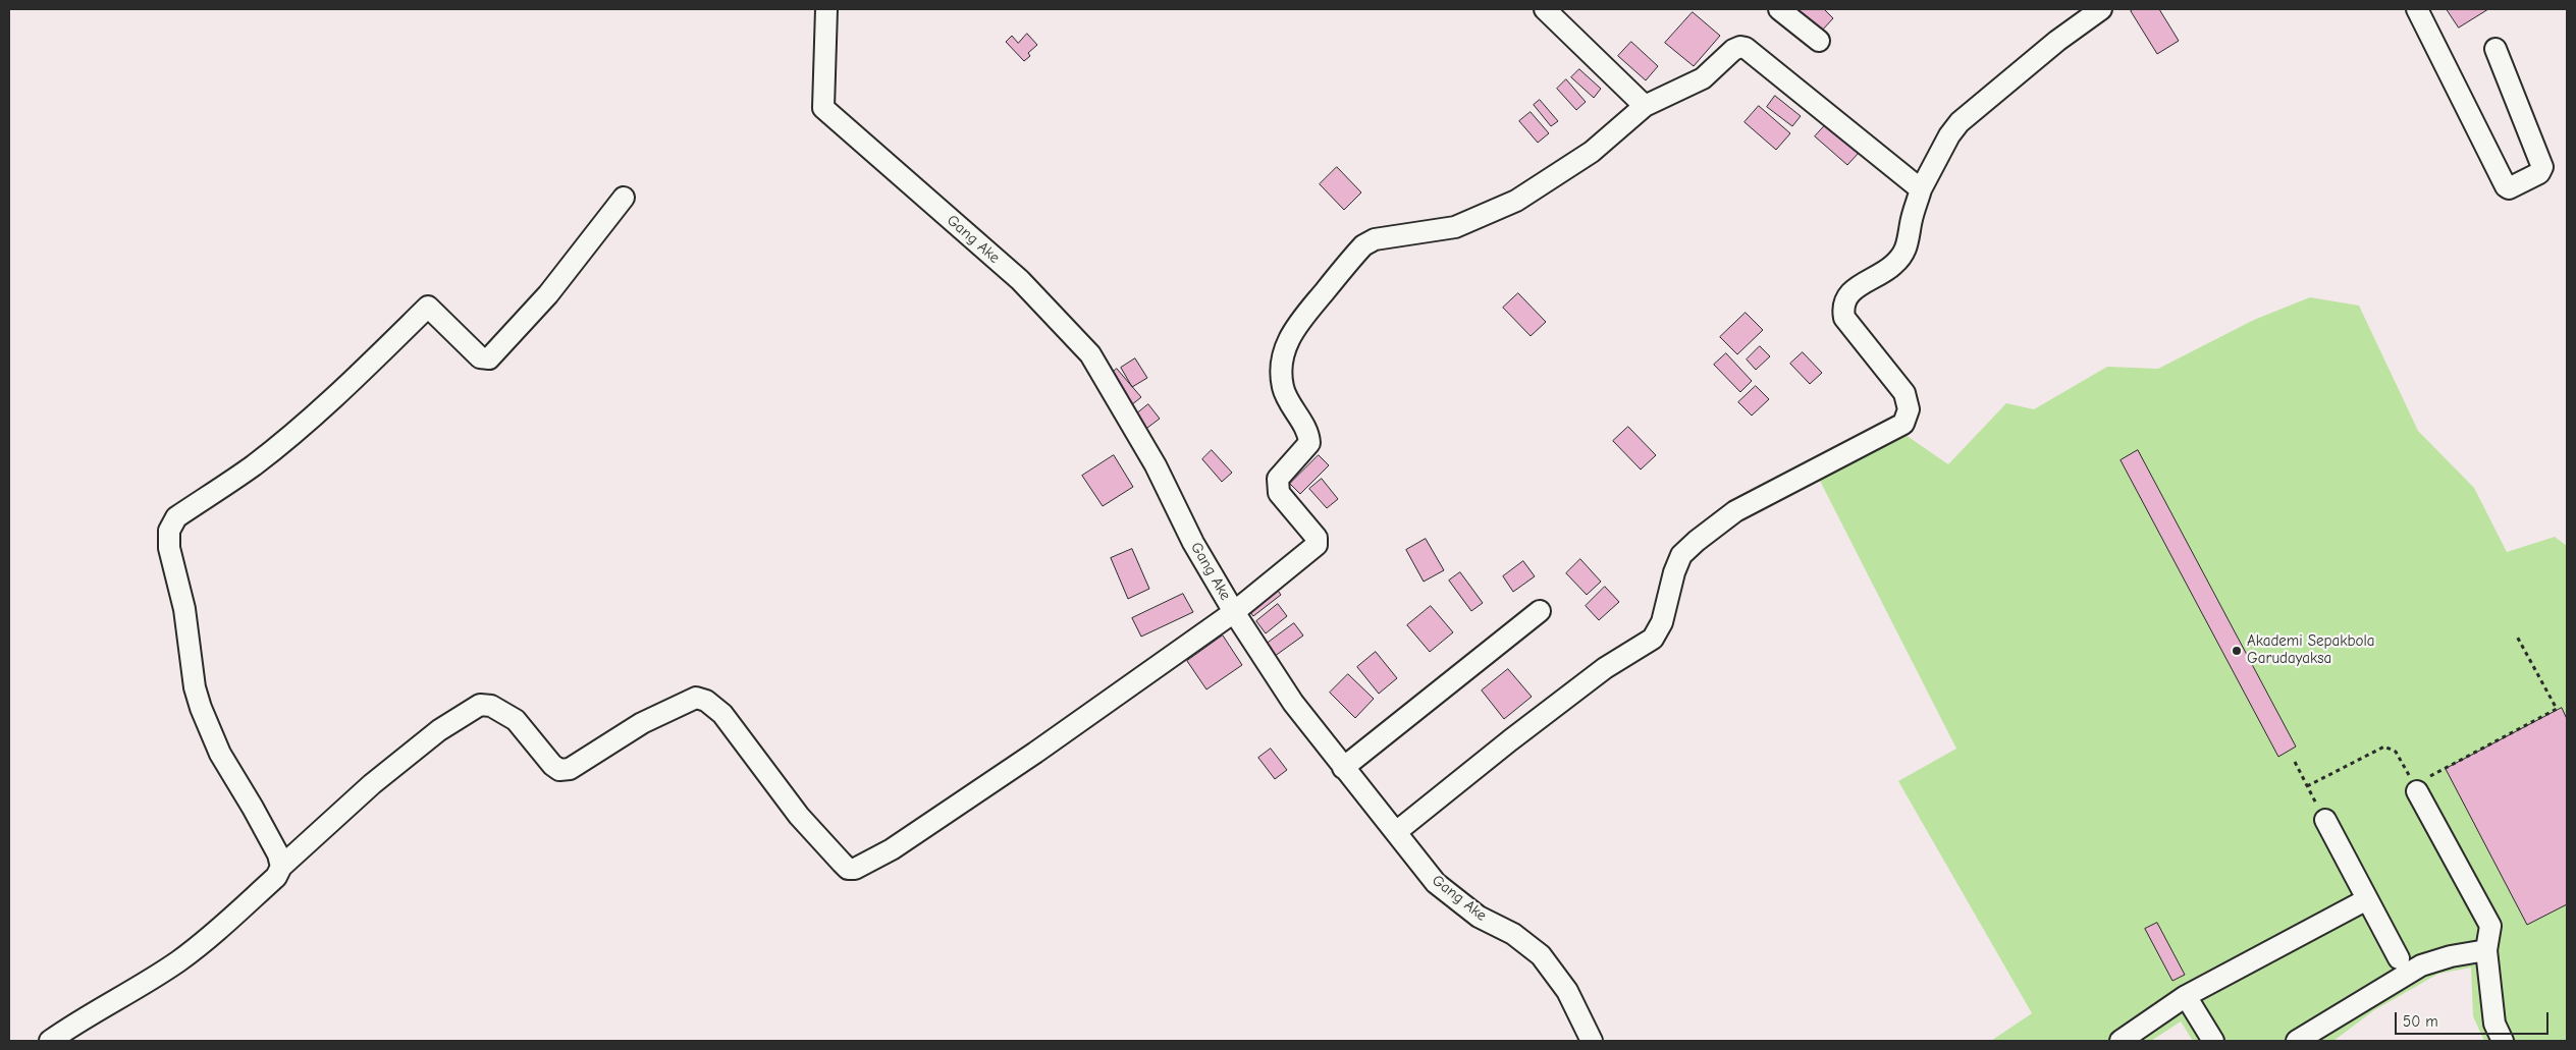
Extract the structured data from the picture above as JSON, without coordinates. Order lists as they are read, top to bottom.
{
  "streets": {
    "street": ["Gang Ake"]
  },
  "places": ["Akademi Sepakbola Garudayaksa"],
  "scale_bar": "50 m"
}
